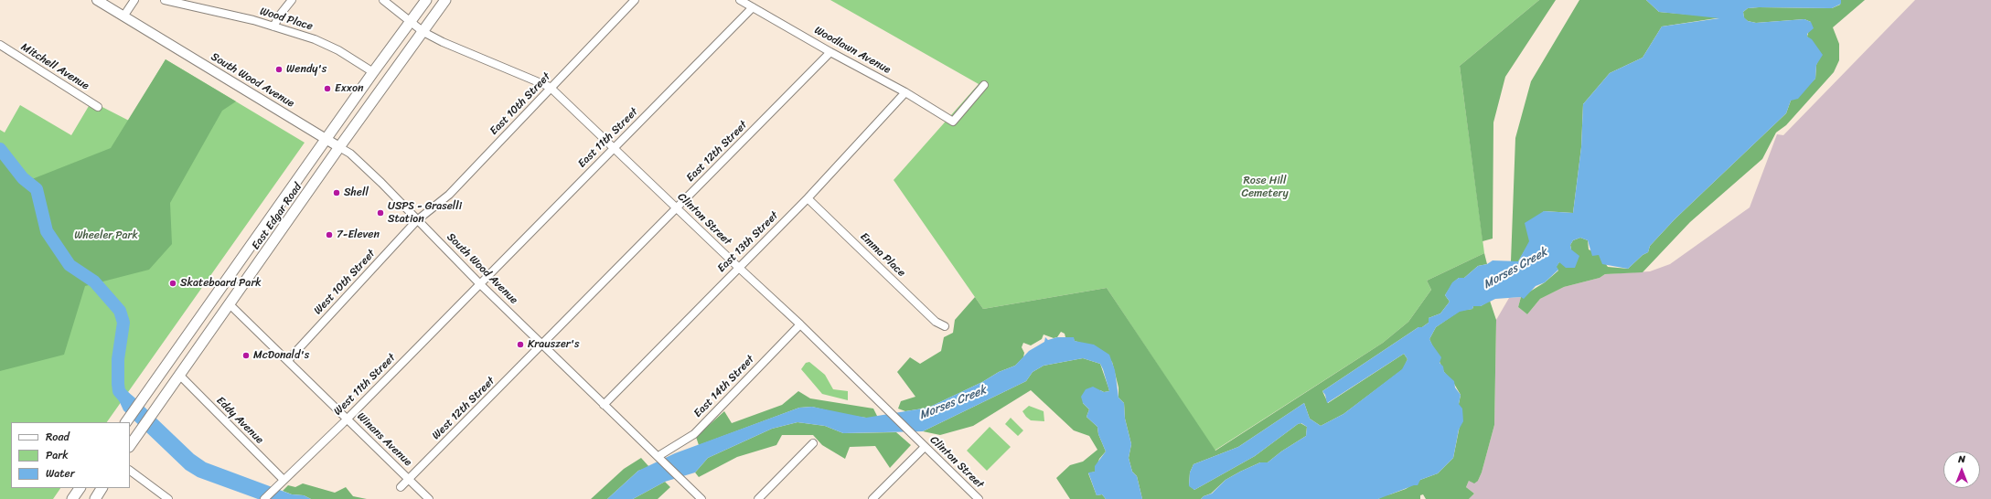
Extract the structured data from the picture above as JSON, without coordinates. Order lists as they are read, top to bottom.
{
  "streets": {
    "highway": ["East Edgar Road"],
    "main road": ["South Wood Avenue"],
    "street": [
      "Wood Place",
      "Woodlawn Avenue",
      "Mitchell Avenue",
      "East 10th Street",
      "East 11th Street",
      "East 12th Street",
      "Clinton Street",
      "East 13th Street",
      "Emma Place",
      "West 10th Street",
      "West 11th Street",
      "East 14th Street",
      "West 12th Street",
      "Eddy Avenue",
      "Winans Avenue"
    ]
  },
  "crossings": [
    ["Wood Place", "East Edgar Road"],
    ["Woodlawn Avenue", "East 11th Street"],
    ["Woodlawn Avenue", "East 12th Street"],
    ["Woodlawn Avenue", "East 13th Street"],
    ["South Wood Avenue", "East 10th Street"],
    ["South Wood Avenue", "East 11th Street"],
    ["South Wood Avenue", "East 12th Street"],
    ["South Wood Avenue", "East Edgar Road"],
    ["South Wood Avenue", "East 13th Street"],
    ["South Wood Avenue", "West 10th Street"],
    ["South Wood Avenue", "West 11th Street"],
    ["South Wood Avenue", "East 14th Street"],
    ["South Wood Avenue", "West 12th Street"],
    ["East 10th Street", "Clinton Street"],
    ["East 10th Street", "West 10th Street"],
    ["East 11th Street", "Clinton Street"],
    ["East 11th Street", "West 11th Street"],
    ["East 12th Street", "Clinton Street"],
    ["East 12th Street", "West 12th Street"],
    ["East Edgar Road", "Clinton Street"],
    ["East Edgar Road", "Eddy Avenue"],
    ["East Edgar Road", "Winans Avenue"],
    ["Clinton Street", "East 13th Street"],
    ["Clinton Street", "East 14th Street"],
    ["East 13th Street", "Emma Place"],
    ["West 10th Street", "Winans Avenue"],
    ["West 11th Street", "Eddy Avenue"],
    ["West 11th Street", "Winans Avenue"],
    ["West 12th Street", "Winans Avenue"]
  ],
  "water": ["Morses Creek"],
  "parks": ["Rose Hill Cemetery", "Wheeler Park"],
  "places": [
    "Wendy's",
    "Exxon",
    "Shell",
    "USPS - Graselli Station",
    "7-Eleven",
    "Skateboard Park",
    "Krauszer's",
    "McDonald's"
  ],
  "legend": ["Road", "Park", "Water"],
  "north": "top"
}
